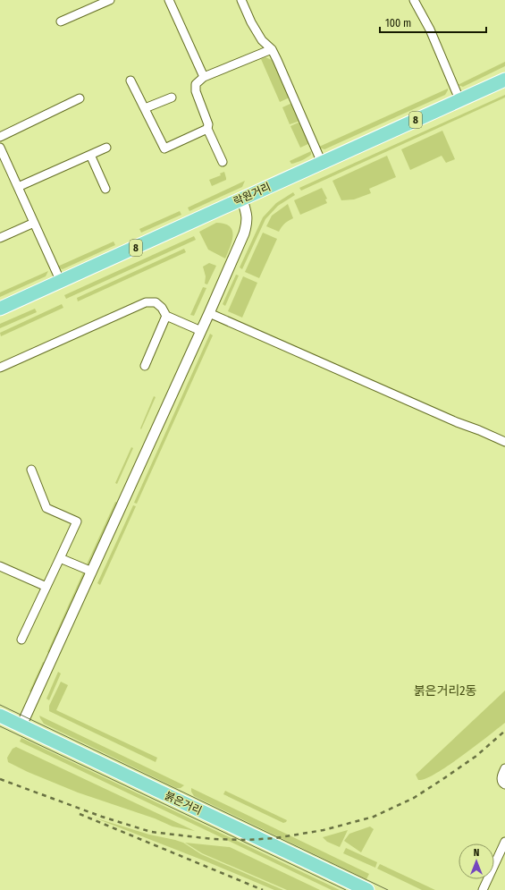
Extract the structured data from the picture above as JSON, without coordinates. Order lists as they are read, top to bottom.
{
  "streets": {
    "main road": ["8", "락원거리", "붉은거리"]
  },
  "districts": ["붉은거리2동"],
  "scale_bar": "100 m",
  "north": "top"
}
